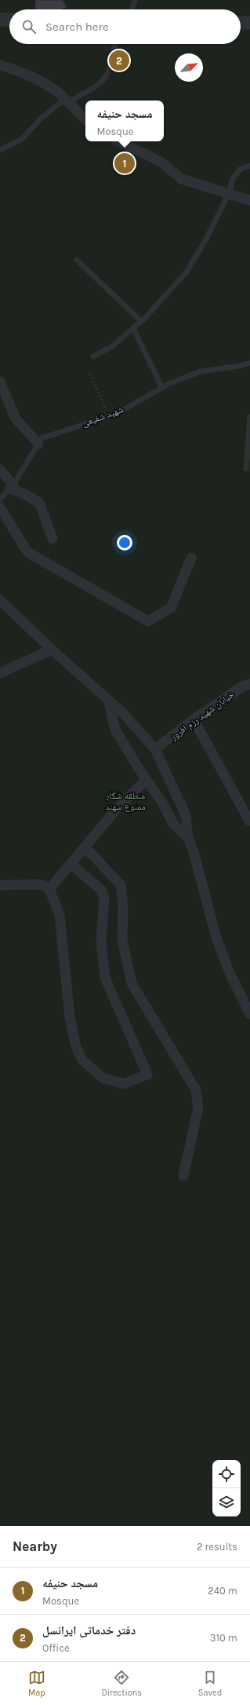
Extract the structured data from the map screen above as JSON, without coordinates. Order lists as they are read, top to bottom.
{
  "streets": {
    "street": ["خیابان شهید رزم افروز"],
    "lane": ["شهید شفیعی"]
  },
  "parks": ["منطقه شکار ممنوع سهند"],
  "north": "top right",
  "page": {
    "search": "Search here",
    "pins": ["2", "1"],
    "popup": ["مسجد حنیفه", "Mosque"],
    "heading": ["Nearby", "2 results"],
    "list": [
      {
        "mark": "1",
        "name": "مسجد حنیفه",
        "note": "Mosque",
        "value": "240 m"
      },
      {
        "mark": "2",
        "name": "دفتر خدماتی ایرانسل",
        "note": "Office",
        "value": "310 m"
      }
    ],
    "nav": ["Map", "Directions", "Saved"]
  }
}
